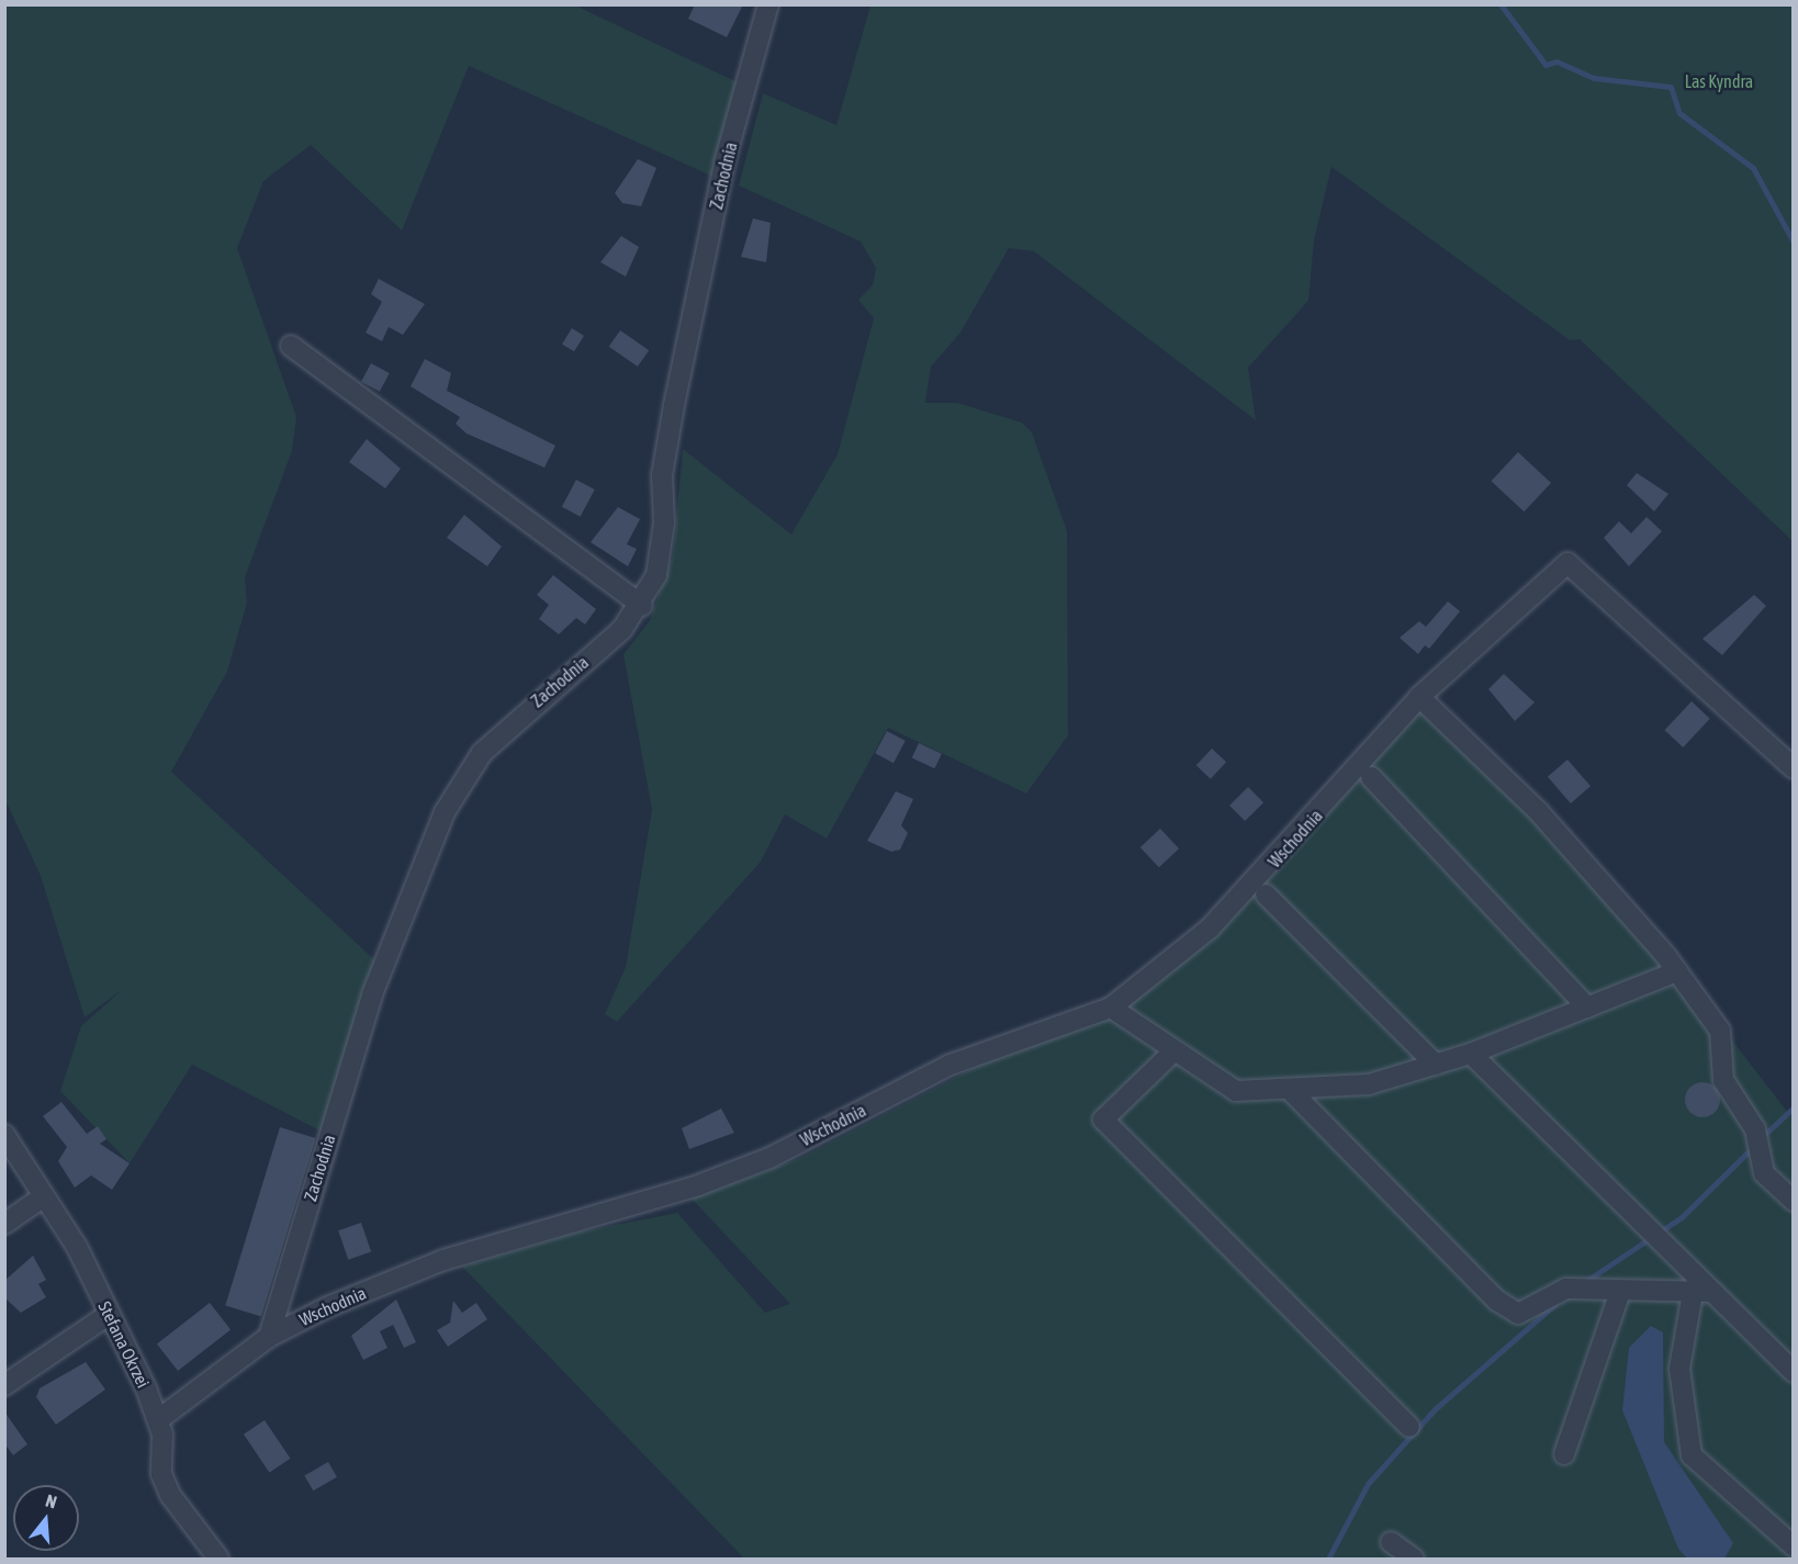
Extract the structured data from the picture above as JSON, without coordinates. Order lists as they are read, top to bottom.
{
  "streets": {
    "street": ["Zachodnia", "Wschodnia", "Stefana Okrzei"]
  },
  "crossings": [
    ["Zachodnia", "Wschodnia"],
    ["Wschodnia", "Stefana Okrzei"]
  ],
  "parks": ["Las Kyndra"],
  "north": "top"
}
